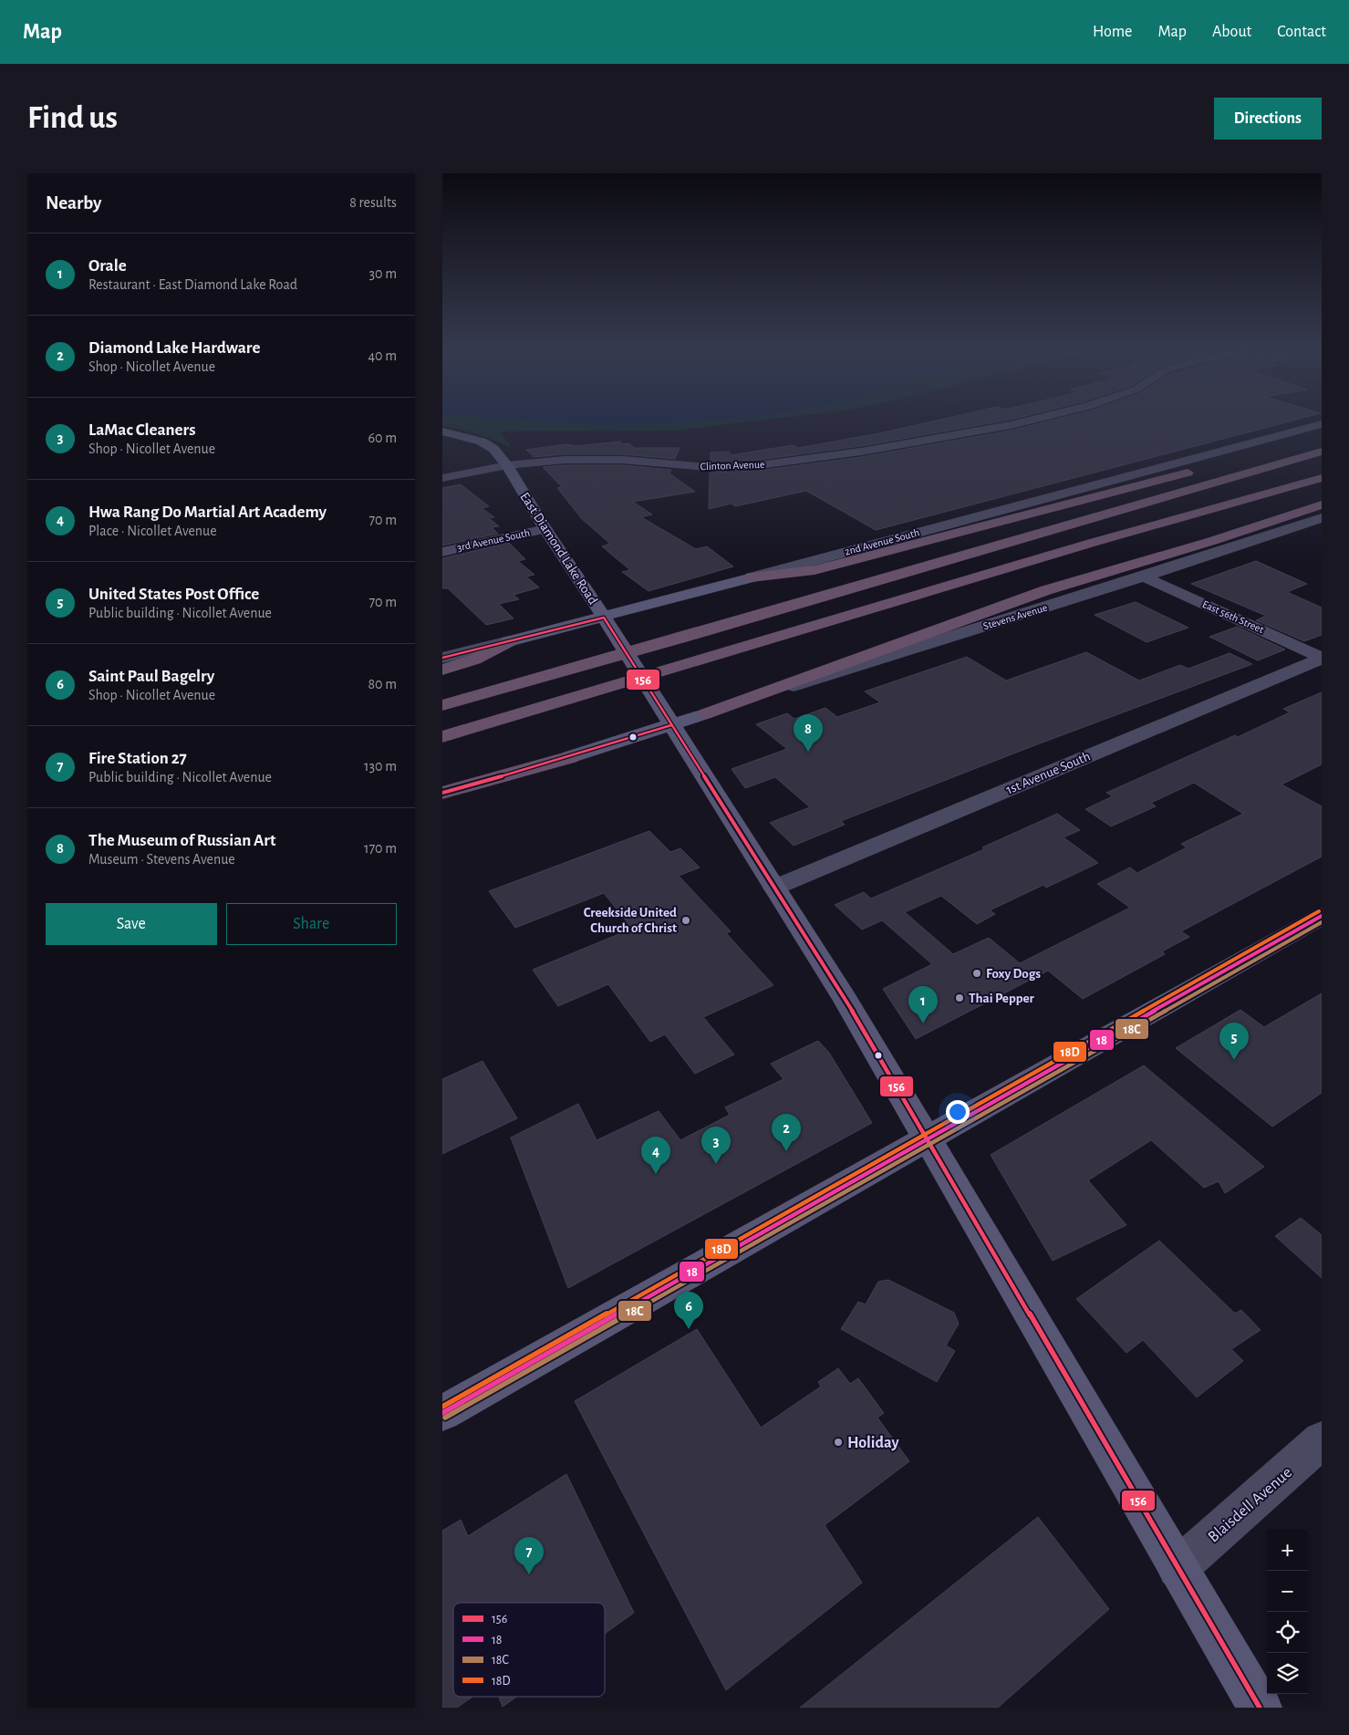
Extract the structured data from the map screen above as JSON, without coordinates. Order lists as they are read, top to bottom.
{
  "streets": {
    "street": [
      "Clinton Avenue",
      "3rd Avenue South",
      "2nd Avenue South",
      "East Diamond Lake Road",
      "Stevens Avenue",
      "East 56th Street",
      "1st Avenue South",
      "Blaisdell Avenue"
    ]
  },
  "crossings": [
    ["Clinton Avenue", "East Diamond Lake Road"],
    ["3rd Avenue South", "East Diamond Lake Road"],
    ["2nd Avenue South", "East Diamond Lake Road"],
    ["East Diamond Lake Road", "1st Avenue South"],
    ["East Diamond Lake Road", "Blaisdell Avenue"],
    ["Stevens Avenue", "East 56th Street"],
    ["East 56th Street", "1st Avenue South"]
  ],
  "places": [
    "Creekside United Church of Christ",
    "Foxy Dogs",
    "Thai Pepper",
    "Holiday"
  ],
  "lines": [
    "transit line 156",
    "transit line 18D",
    "transit line 18",
    "transit line 18C"
  ],
  "legend": [
    "156",
    "18",
    "18C",
    "18D"
  ],
  "page": {
    "header": "Map",
    "nav": [
      "Home",
      "Map",
      "About",
      "Contact"
    ],
    "buttons": [
      "Directions",
      ["Save", "Share"]
    ],
    "title": "Find us",
    "heading": ["Nearby", "8 results"],
    "list": [
      {
        "mark": "1",
        "name": "Orale",
        "note": "Restaurant · East Diamond Lake Road",
        "value": "30 m"
      },
      {
        "mark": "2",
        "name": "Diamond Lake Hardware",
        "note": "Shop · Nicollet Avenue",
        "value": "40 m"
      },
      {
        "mark": "3",
        "name": "LaMac Cleaners",
        "note": "Shop · Nicollet Avenue",
        "value": "60 m"
      },
      {
        "mark": "4",
        "name": "Hwa Rang Do Martial Art Academy",
        "note": "Place · Nicollet Avenue",
        "value": "70 m"
      },
      {
        "mark": "5",
        "name": "United States Post Office",
        "note": "Public building · Nicollet Avenue",
        "value": "70 m"
      },
      {
        "mark": "6",
        "name": "Saint Paul Bagelry",
        "note": "Shop · Nicollet Avenue",
        "value": "80 m"
      },
      {
        "mark": "7",
        "name": "Fire Station 27",
        "note": "Public building · Nicollet Avenue",
        "value": "130 m"
      },
      {
        "mark": "8",
        "name": "The Museum of Russian Art",
        "note": "Museum · Stevens Avenue",
        "value": "170 m"
      }
    ],
    "pins": [
      "8",
      "1",
      "5",
      "2",
      "3",
      "4",
      "6",
      "7"
    ],
    "map_buttons": ["+", "−"]
  }
}
